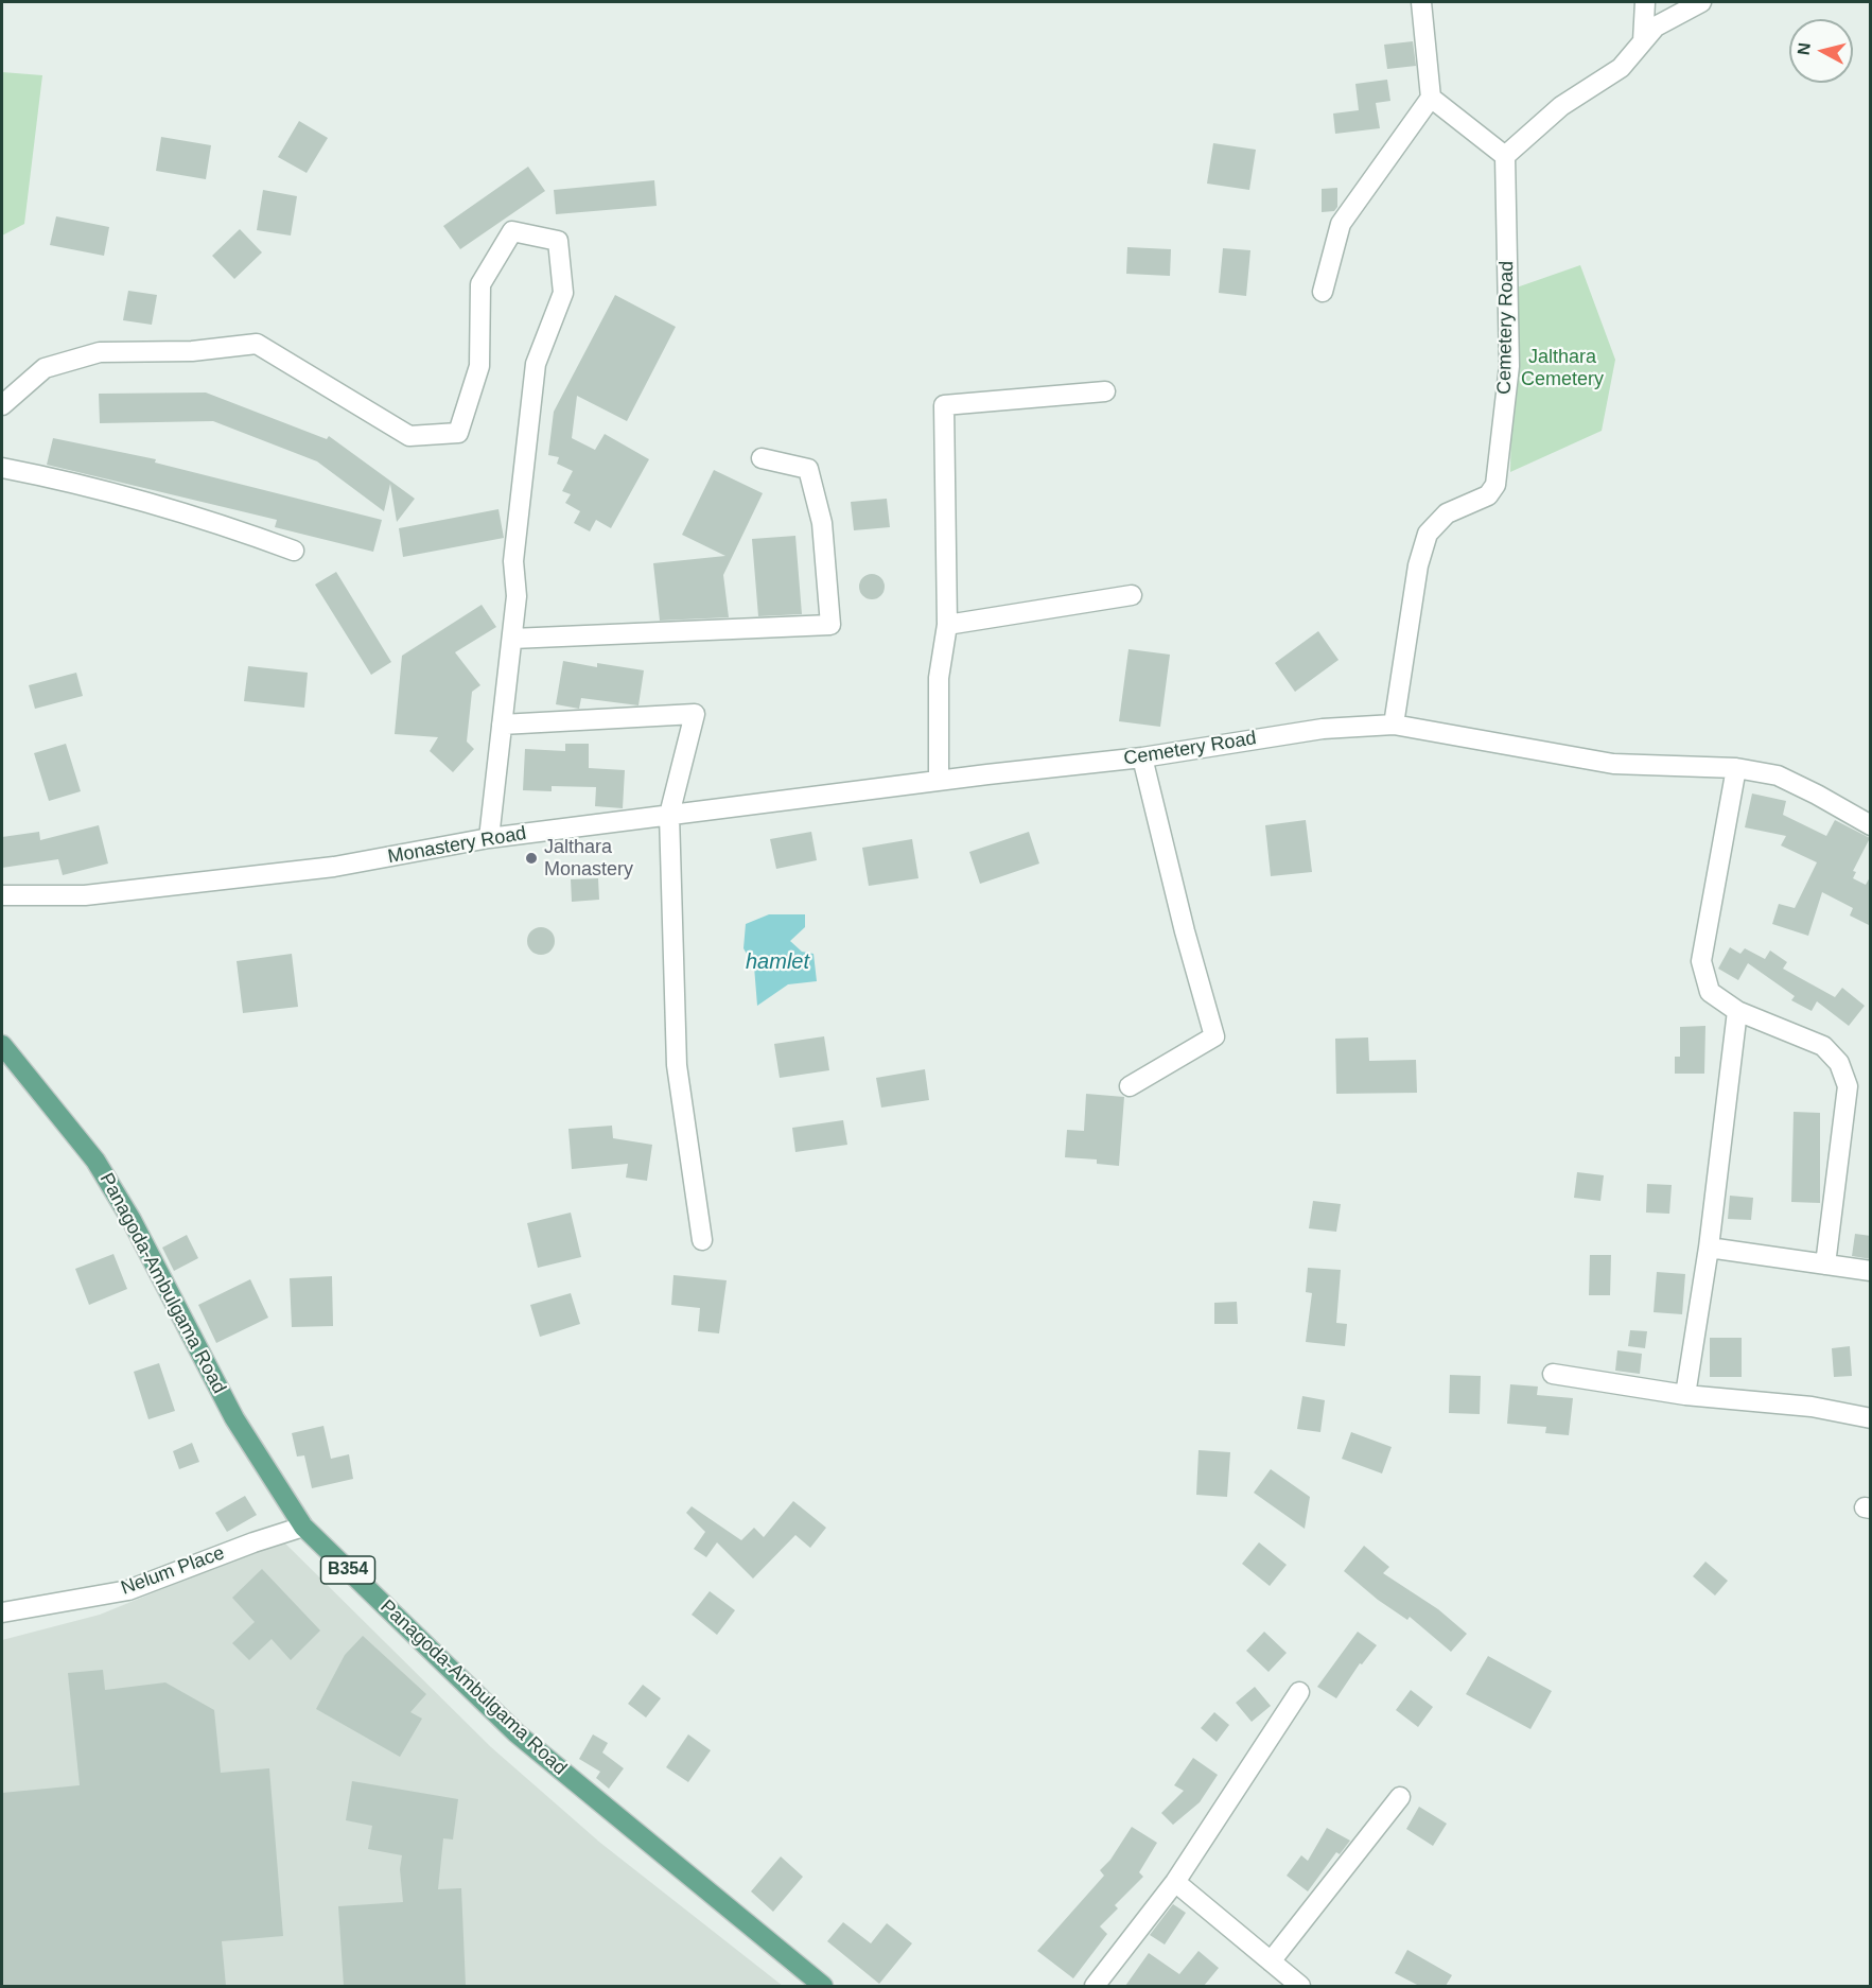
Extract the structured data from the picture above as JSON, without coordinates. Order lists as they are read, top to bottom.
{
  "streets": {
    "main road": ["Panagoda-Ambulgama Road", "B354"],
    "street": ["Cemetery Road", "Monastery Road", "Nelum Place"]
  },
  "crossings": [
    ["Cemetery Road", "Monastery Road"],
    ["Panagoda-Ambulgama Road", "Nelum Place"]
  ],
  "water": ["hamlet"],
  "parks": ["Jalthara Cemetery"],
  "places": ["Jalthara Monastery"],
  "north": "left"
}
